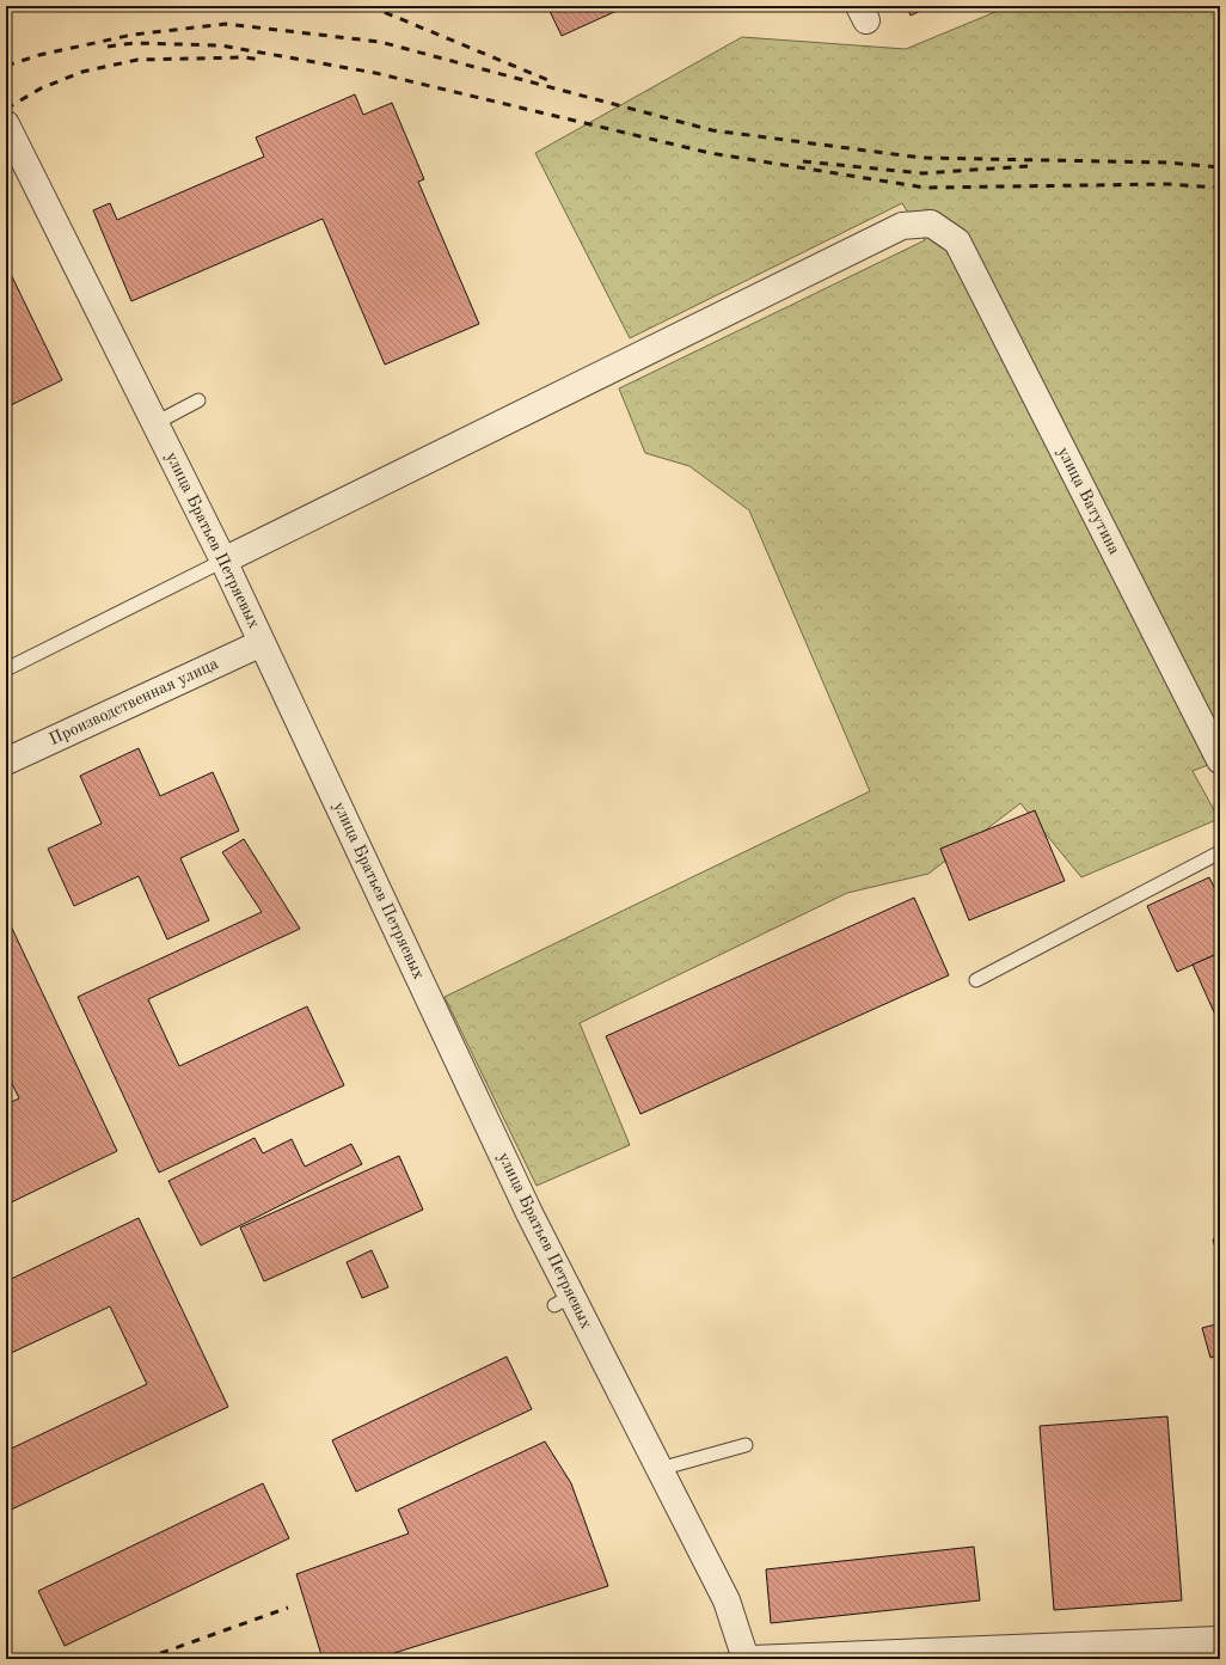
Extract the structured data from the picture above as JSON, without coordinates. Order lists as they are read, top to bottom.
{
  "streets": {
    "street": ["улица Ватутина", "улица Братьев Петряевых", "Производственная улица"]
  },
  "crossings": [
    ["улица Ватутина", "улица Братьев Петряевых"],
    ["улица Братьев Петряевых", "Производственная улица"]
  ]
}
